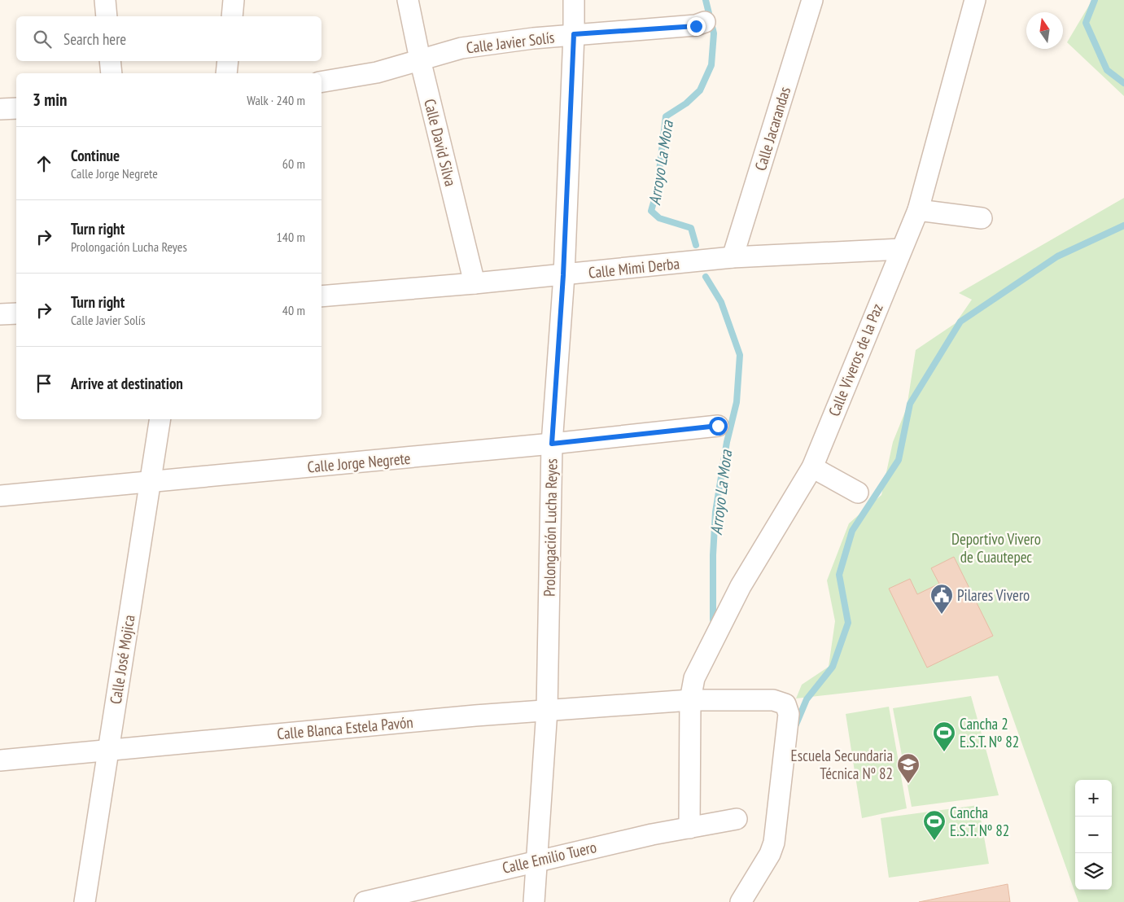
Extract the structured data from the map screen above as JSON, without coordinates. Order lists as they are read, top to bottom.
{
  "streets": {
    "street": [
      "Calle Javier Solís",
      "Calle Jacarandas",
      "Calle David Silva",
      "Calle Mimi Derba",
      "Calle Viveros de la Paz",
      "Calle Jorge Negrete",
      "Prolongación Lucha Reyes",
      "Calle José Mojica",
      "Calle Blanca Estela Pavón",
      "Calle Emilio Tuero"
    ]
  },
  "crossings": [
    ["Calle Javier Solís", "Calle David Silva"],
    ["Calle Javier Solís", "Prolongación Lucha Reyes"],
    ["Calle Jacarandas", "Calle Mimi Derba"],
    ["Calle David Silva", "Calle Mimi Derba"],
    ["Calle Mimi Derba", "Calle Viveros de la Paz"],
    ["Calle Mimi Derba", "Prolongación Lucha Reyes"],
    ["Calle Viveros de la Paz", "Calle Blanca Estela Pavón"],
    ["Calle Viveros de la Paz", "Calle Emilio Tuero"],
    ["Calle Jorge Negrete", "Prolongación Lucha Reyes"],
    ["Calle Jorge Negrete", "Calle José Mojica"],
    ["Prolongación Lucha Reyes", "Calle Blanca Estela Pavón"],
    ["Prolongación Lucha Reyes", "Calle Emilio Tuero"],
    ["Calle José Mojica", "Calle Blanca Estela Pavón"]
  ],
  "water": ["Arroyo La Mora"],
  "parks": ["Deportivo Vivero de Cuautepec"],
  "places": {
    "public building": ["Pilares Vivero"],
    "sports": ["Cancha 2 E.S.T. Nº 82", "Cancha E.S.T. Nº 82"],
    "school or university": ["Escuela Secundaria Técnica Nº 82"]
  },
  "north": "top",
  "page": {
    "search": "Search here",
    "heading": ["3 min", "Walk · 240 m"],
    "list": [
      ["Continue", "Calle Jorge Negrete", "60 m"],
      ["Turn right", "Prolongación Lucha Reyes", "140 m"],
      ["Turn right", "Calle Javier Solís", "40 m"],
      "Arrive at destination"
    ],
    "map_buttons": ["+", "−"]
  }
}
